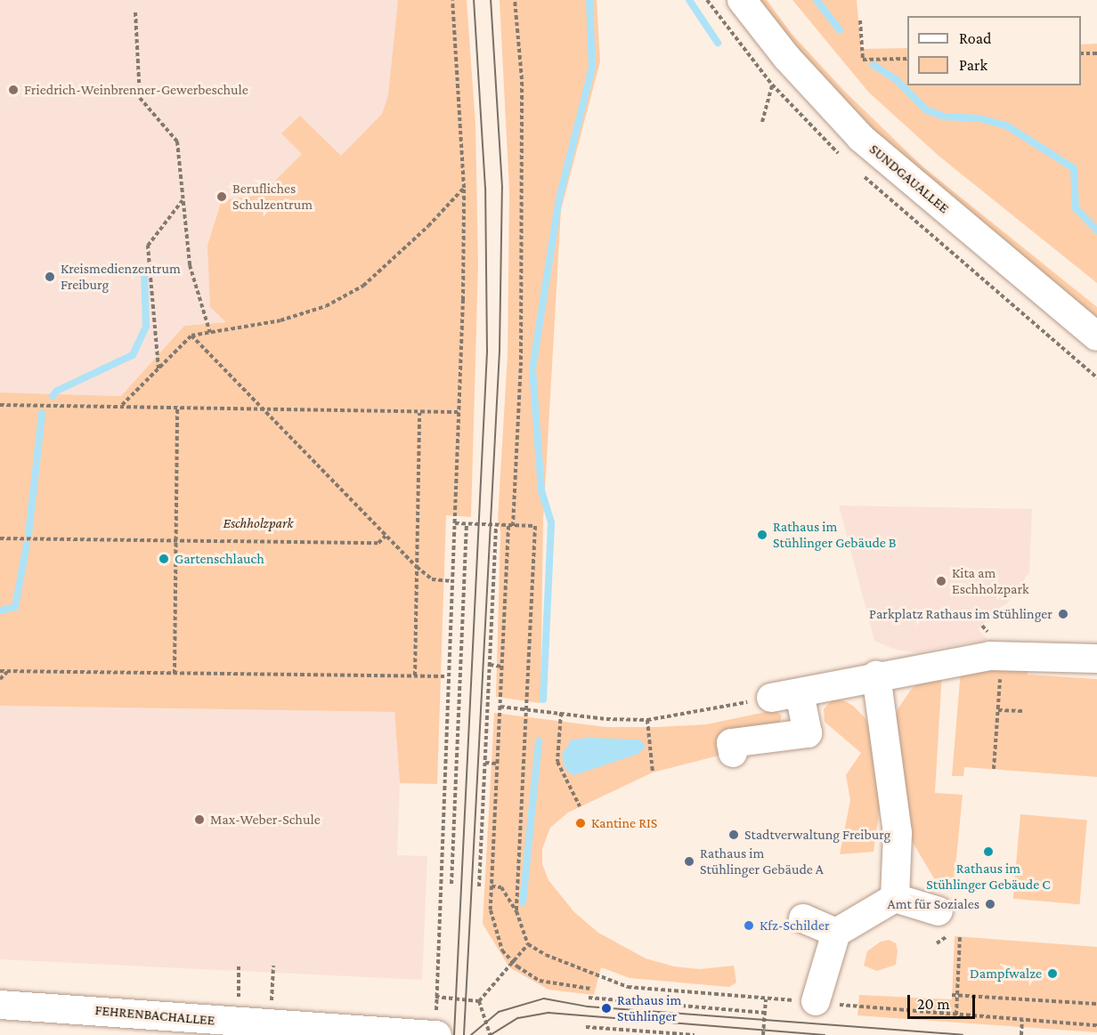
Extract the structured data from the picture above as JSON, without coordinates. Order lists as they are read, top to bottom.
{
  "streets": {
    "street": ["SUNDGAUALLEE", "FEHRENBACHALLEE"]
  },
  "parks": ["Eschholzpark"],
  "places": [
    "Friedrich-Weinbrenner-Gewerbeschule",
    "Berufliches Schulzentrum",
    "Kreismedienzentrum Freiburg",
    "Rathaus im Stühlinger Gebäude B",
    "Gartenschlauch",
    "Kita am Eschholzpark",
    "Parkplatz Rathaus im Stühlinger",
    "Max-Weber-Schule",
    "Kantine RIS",
    "Stadtverwaltung Freiburg",
    "Rathaus im Stühlinger Gebäude C",
    "Rathaus im Stühlinger Gebäude A",
    "Amt für Soziales",
    "Kfz-Schilder",
    "Dampfwalze",
    "Rathaus im Stühlinger"
  ],
  "legend": ["Road", "Park"],
  "scale_bar": "20 m"
}
